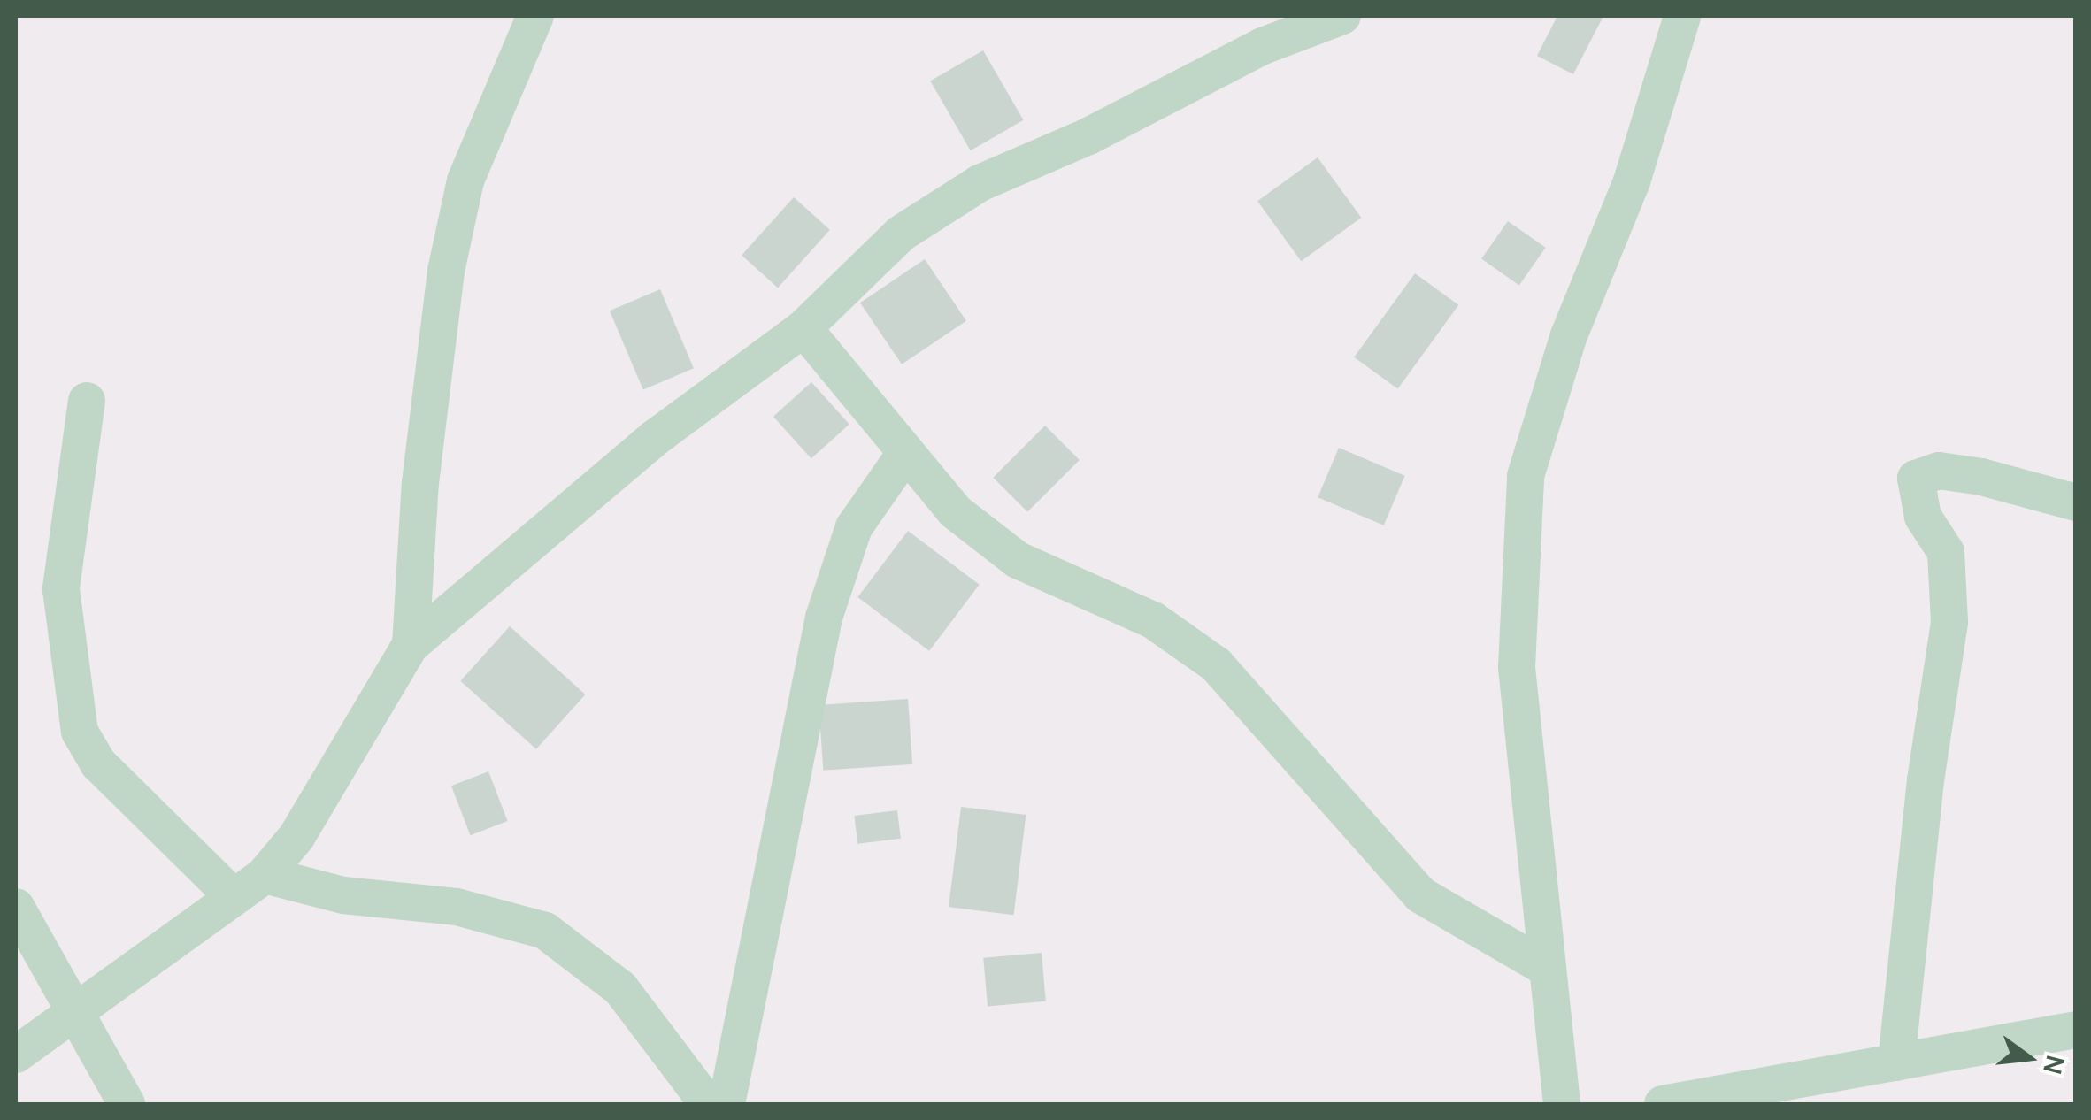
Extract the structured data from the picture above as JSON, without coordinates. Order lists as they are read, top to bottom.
{
  "north": "right"
}
